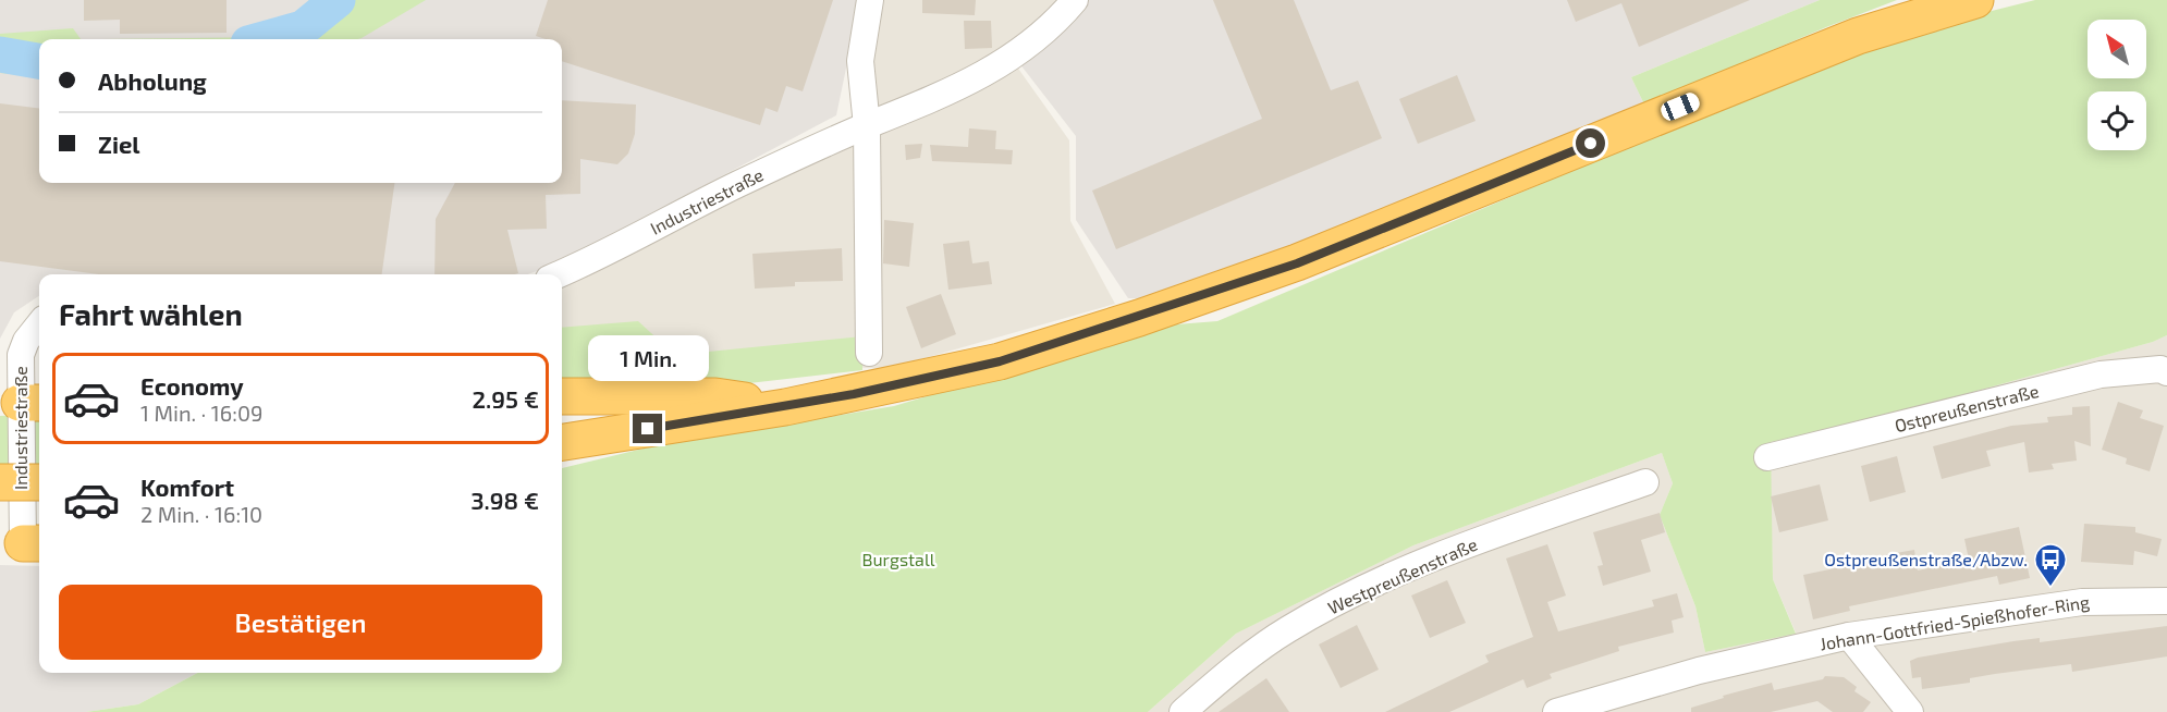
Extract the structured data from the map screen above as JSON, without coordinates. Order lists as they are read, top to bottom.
{
  "streets": {
    "street": [
      "Industriestraße",
      "Ostpreußenstraße",
      "Westpreußenstraße",
      "Johann-Gottfried-Spießhofer-Ring"
    ]
  },
  "parks": ["Burgstall"],
  "places": {
    "bus stop": ["Ostpreußenstraße/Abzw."]
  },
  "north": "top left",
  "page": {
    "banner": ["Abholung", "Ziel"],
    "heading": "Fahrt wählen",
    "bubble": "1 Min.",
    "list": [
      {
        "name": "Economy",
        "note": "1 Min. · 16:09",
        "value": "2.95 €"
      },
      {
        "name": "Komfort",
        "note": "2 Min. · 16:10",
        "value": "3.98 €"
      }
    ],
    "buttons": "Bestätigen"
  }
}
